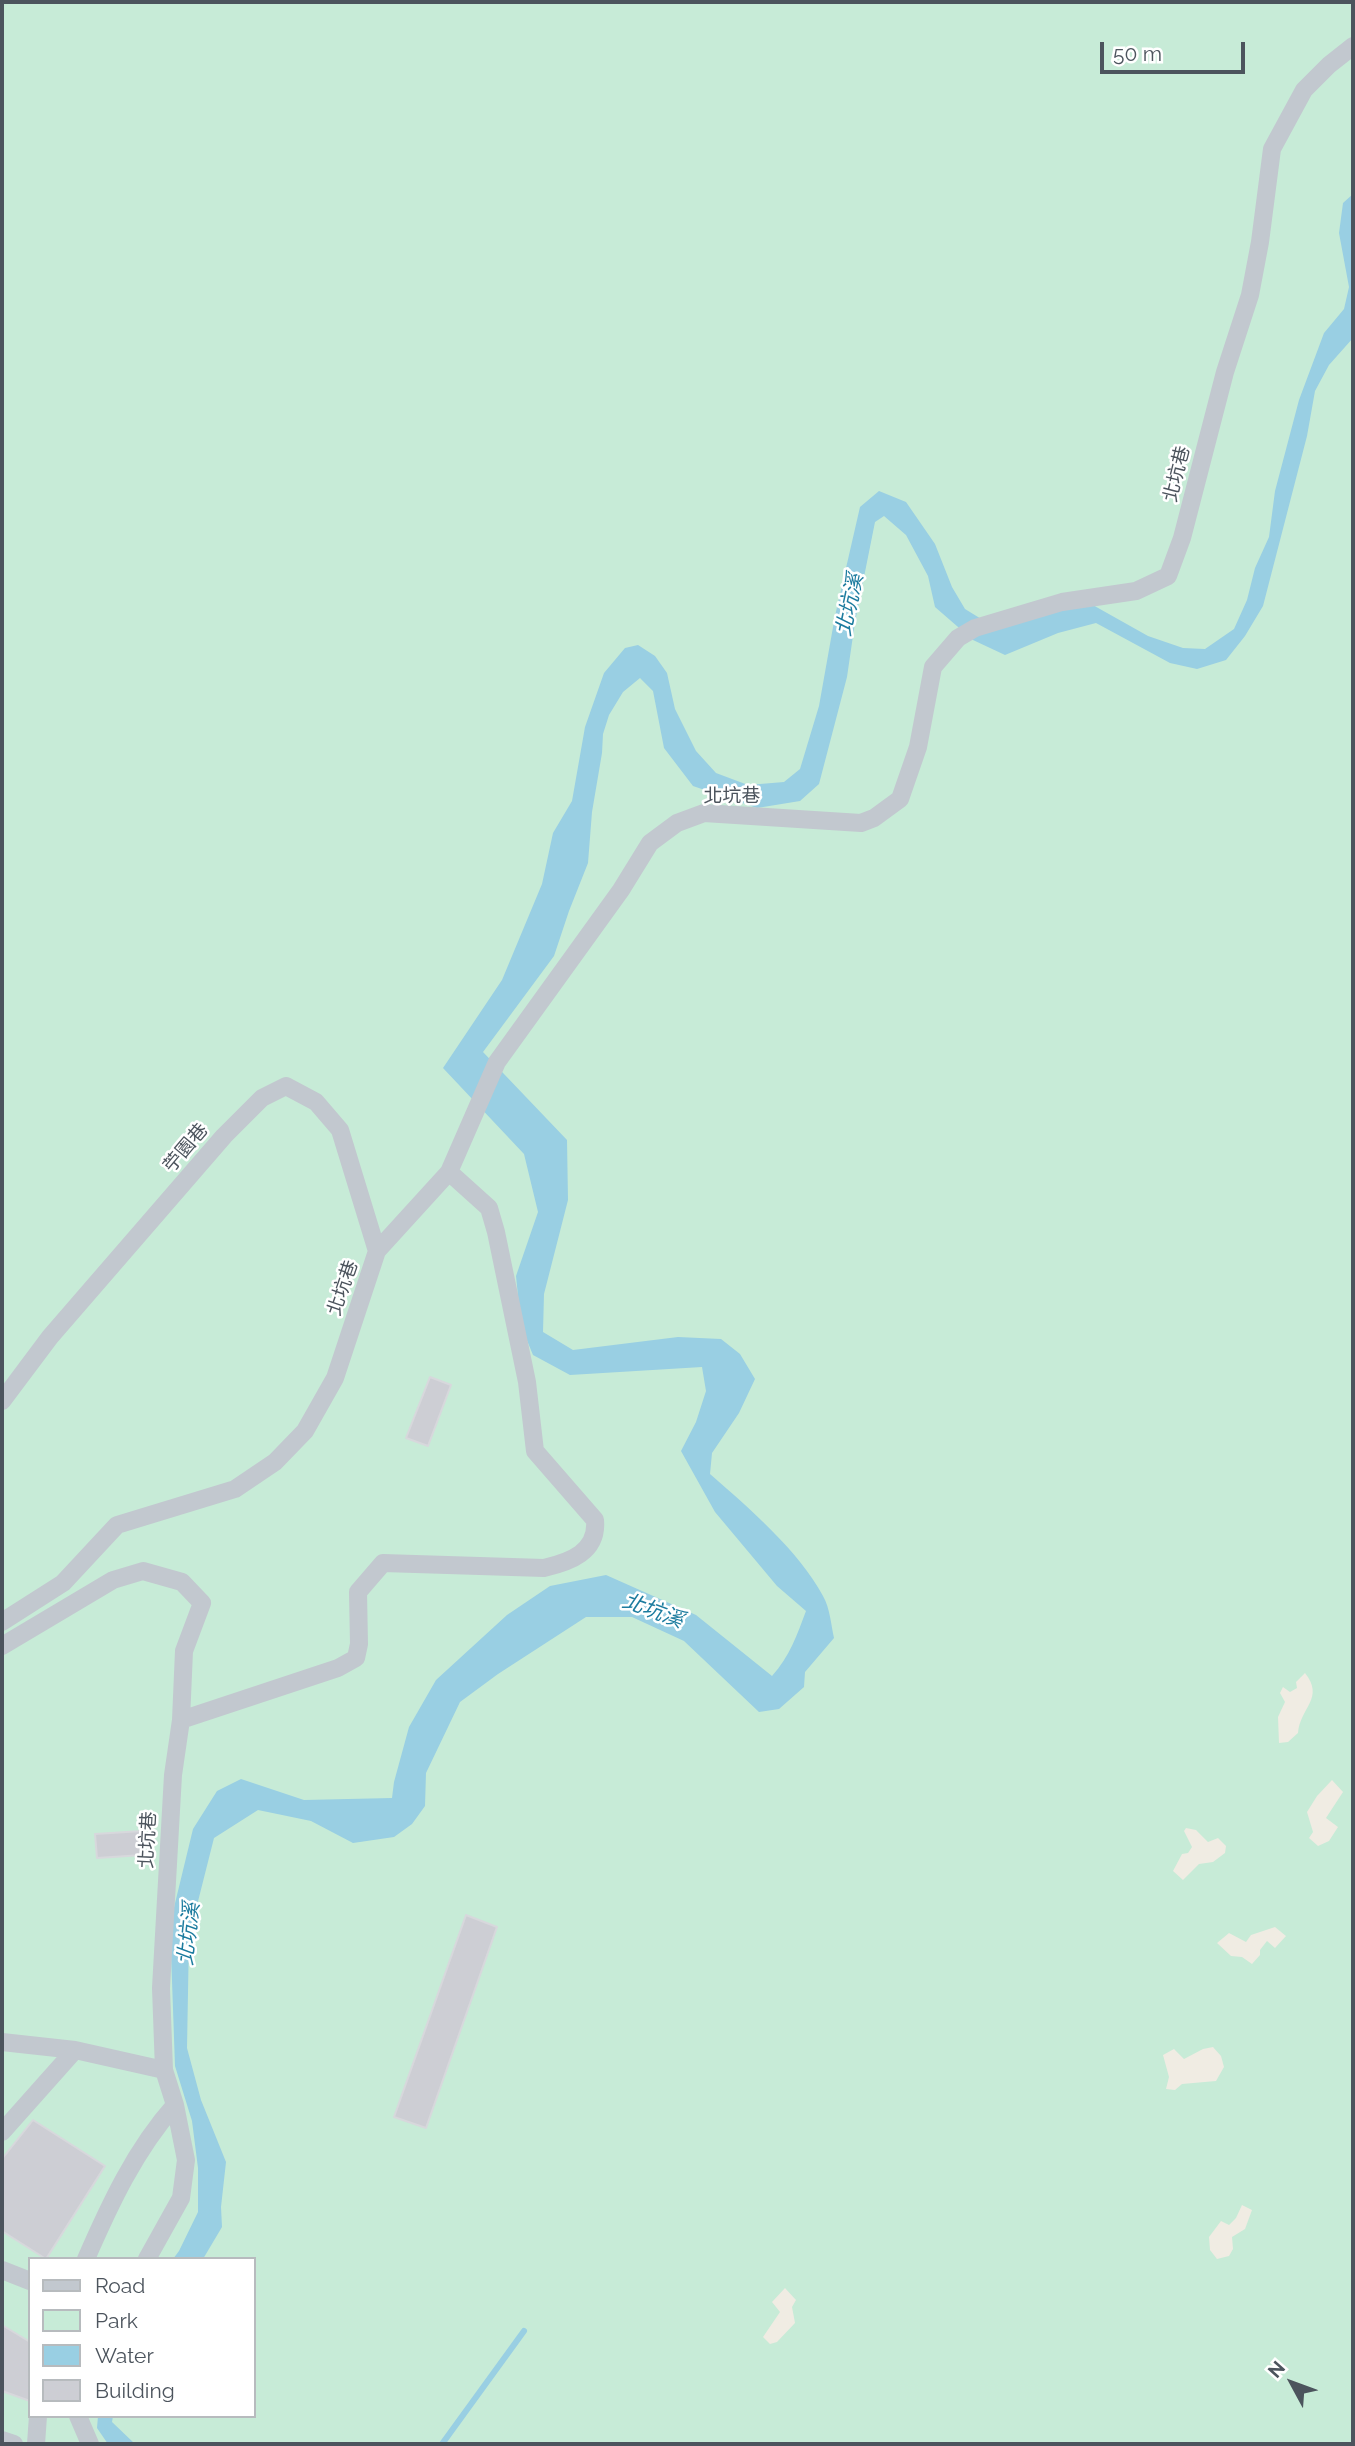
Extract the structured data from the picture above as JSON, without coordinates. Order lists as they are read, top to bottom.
{
  "streets": {
    "street": ["北坑巷", "苧園巷"]
  },
  "crossings": [
    ["北坑巷", "苧園巷"]
  ],
  "water": ["北坑溪"],
  "legend": [
    "Road",
    "Park",
    "Water",
    "Building"
  ],
  "scale_bar": "50 m",
  "north": "top left"
}
